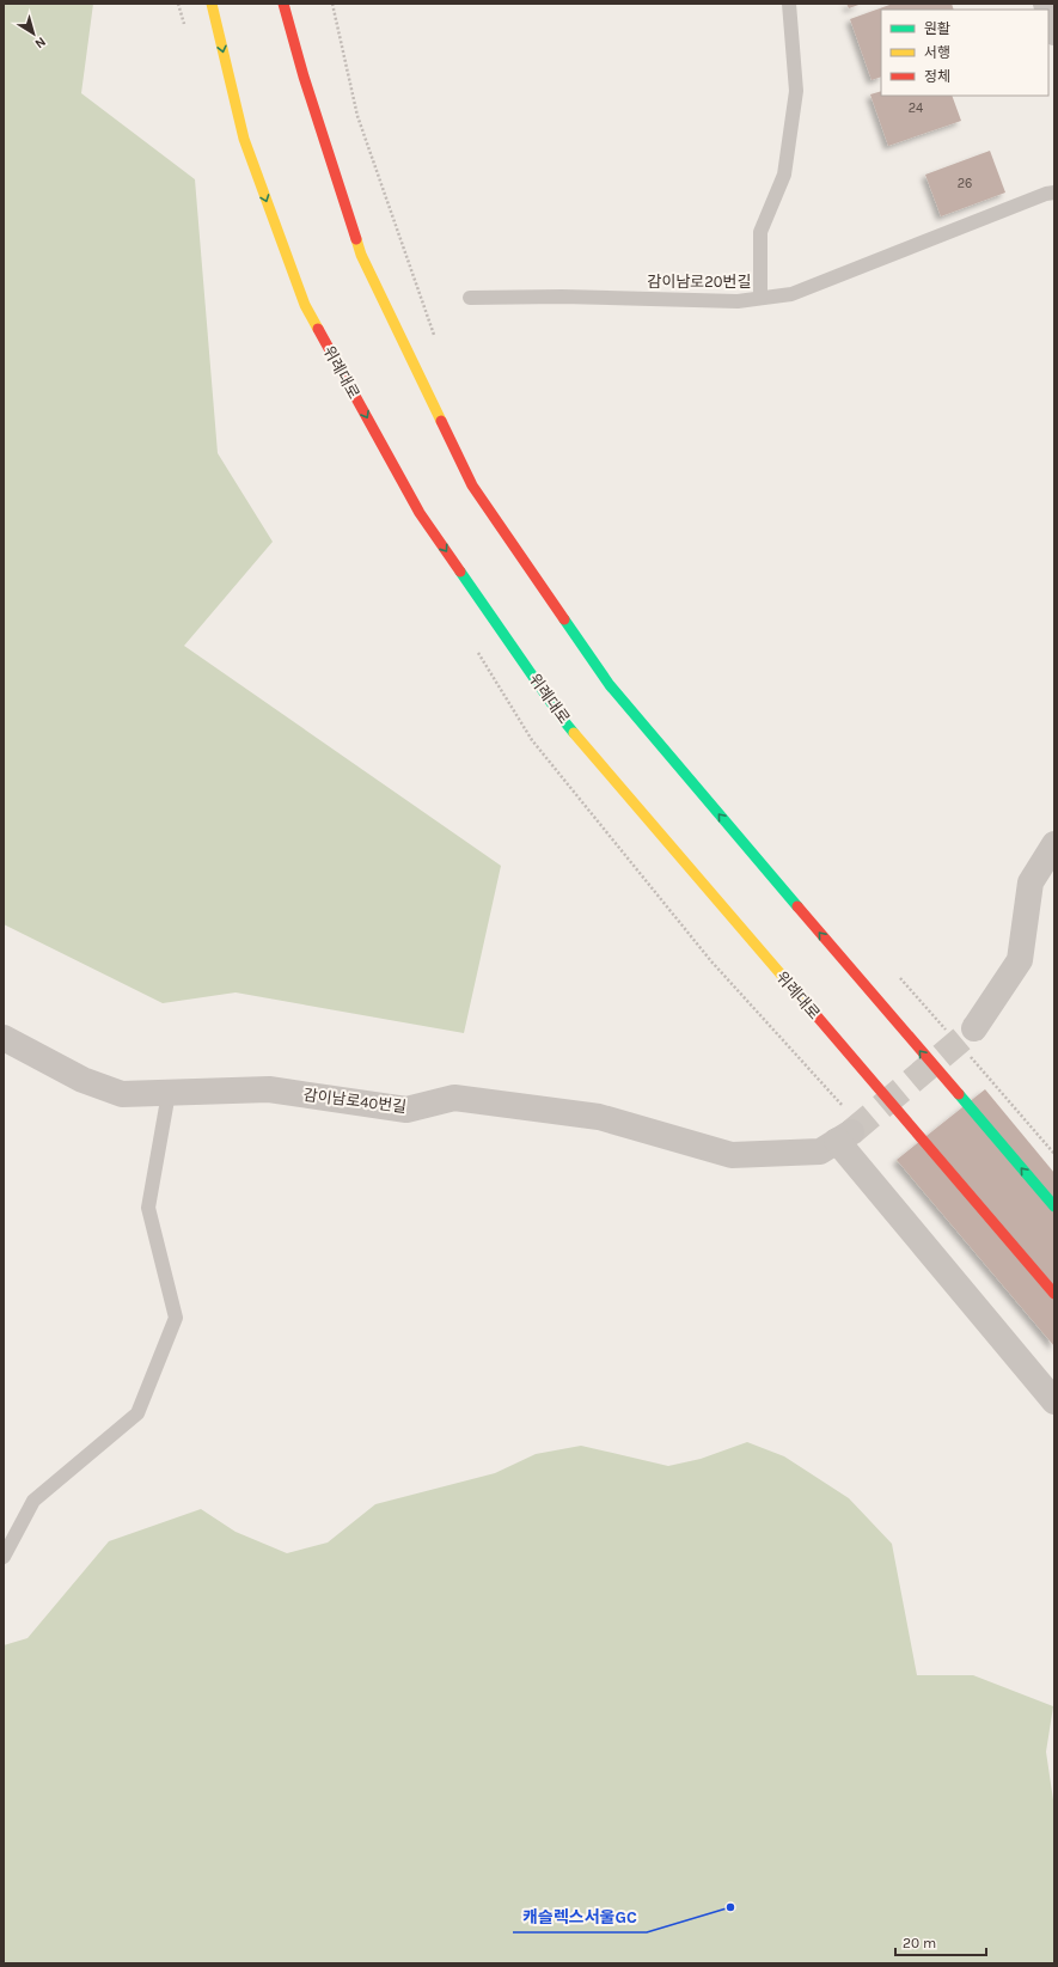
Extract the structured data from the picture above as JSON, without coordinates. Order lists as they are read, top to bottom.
{
  "streets": {
    "main road": ["위례대로"],
    "street": ["감이남로40번길"],
    "lane": ["감이남로20번길"]
  },
  "places": ["캐슬렉스서울GC"],
  "house_numbers": ["24", "26"],
  "legend": ["원활", "서행", "정체"],
  "scale_bar": "20 m",
  "north": "bottom right"
}
